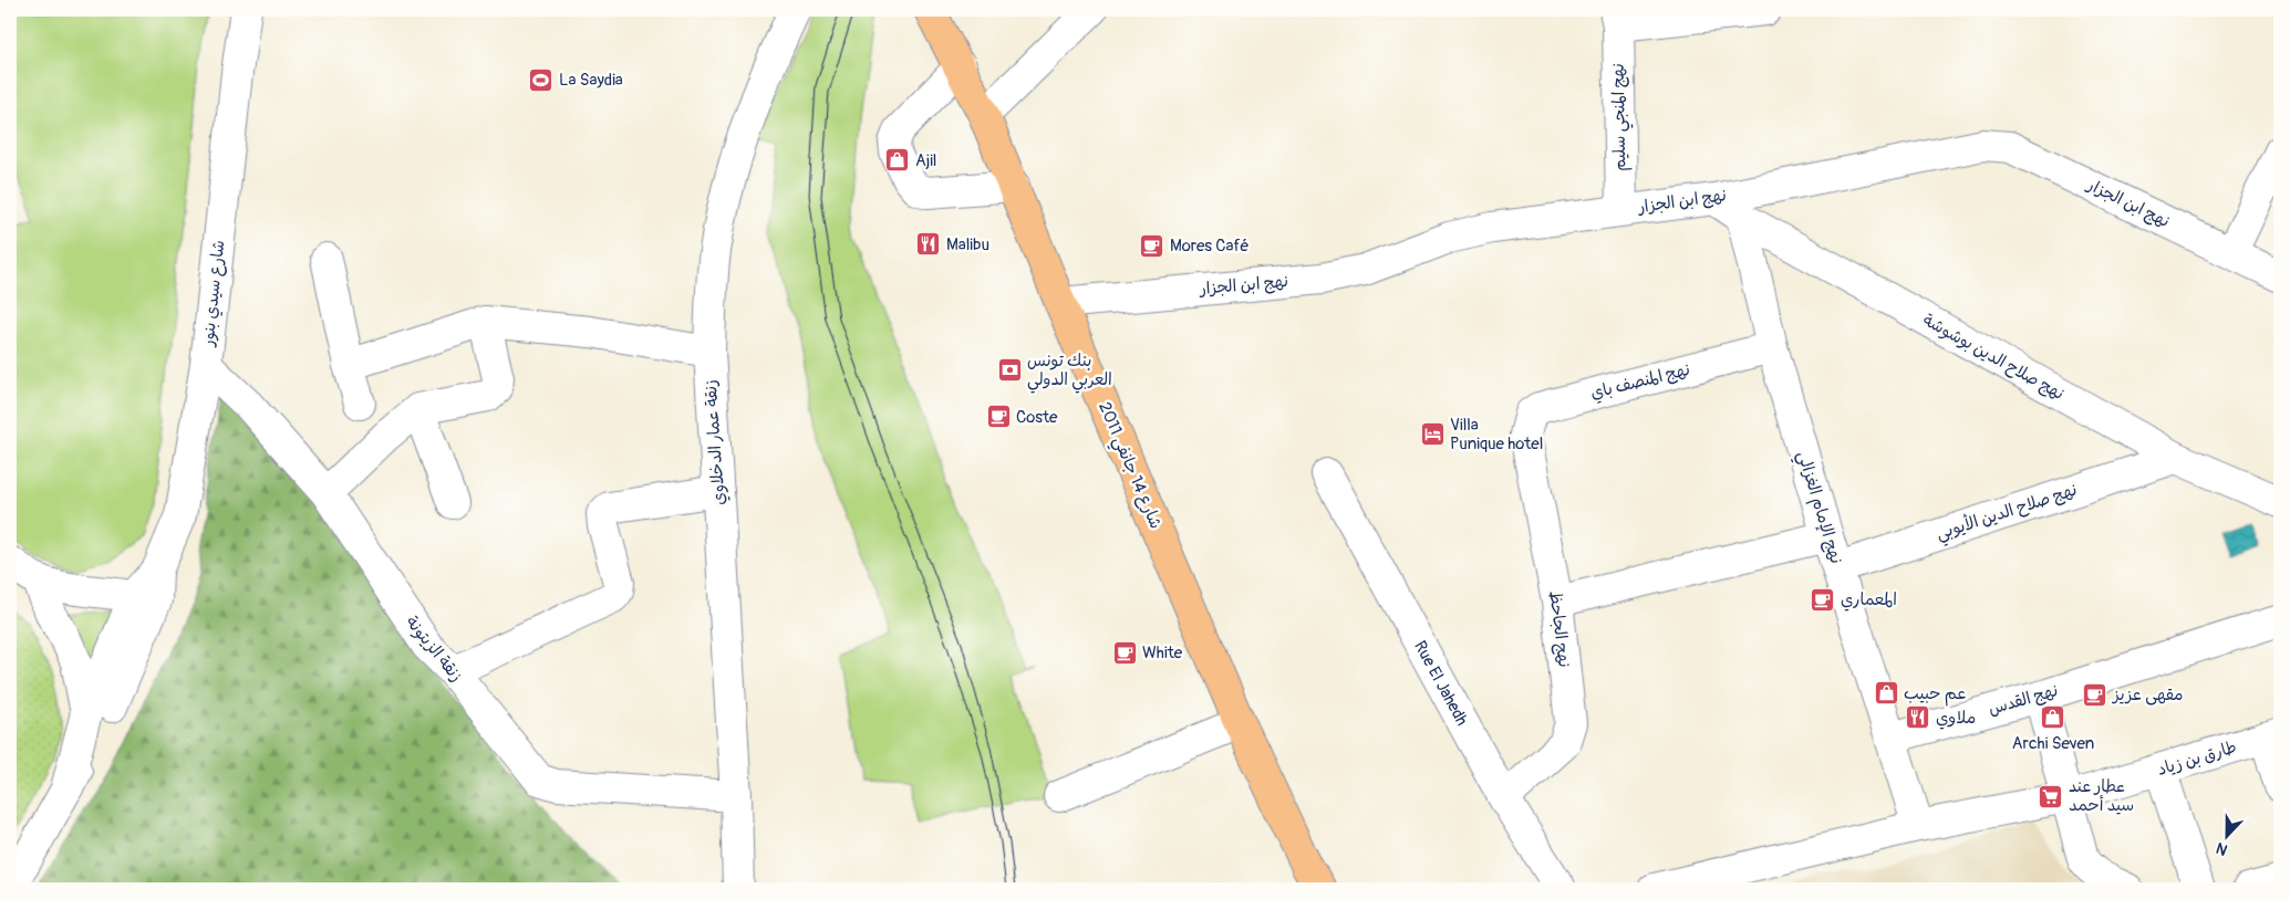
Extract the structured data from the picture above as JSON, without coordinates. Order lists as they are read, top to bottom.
{
  "streets": {
    "main road": ["شارع 14 جانفي 2011"],
    "street": [
      "نهج المنجي سليم",
      "نهج ابن الجزار",
      "شارع سيدي بنور",
      "نهج صلاح الدين بوشوشة",
      "نهج المنصف باي",
      "زنقة عمار الدخلاوي",
      "نهج الإمام الغزالي",
      "نهج صلاح الدين الأيوبي",
      "نهج الجاحظ",
      "زنقة الزيتونة",
      "Rue El Jahedh",
      "نهج القدس",
      "طارق بن زياد"
    ]
  },
  "crossings": [
    ["نهج المنجي سليم", "نهج ابن الجزار"],
    ["نهج ابن الجزار", "نهج صلاح الدين بوشوشة"],
    ["نهج ابن الجزار", "شارع 14 جانفي 2011"],
    ["شارع سيدي بنور", "زنقة الزيتونة"],
    ["نهج صلاح الدين بوشوشة", "نهج الإمام الغزالي"],
    ["نهج صلاح الدين بوشوشة", "نهج صلاح الدين الأيوبي"],
    ["نهج المنصف باي", "نهج الإمام الغزالي"],
    ["نهج المنصف باي", "نهج الجاحظ"],
    ["زنقة عمار الدخلاوي", "زنقة الزيتونة"],
    ["نهج الإمام الغزالي", "نهج صلاح الدين الأيوبي"],
    ["نهج الإمام الغزالي", "نهج القدس"],
    ["نهج الإمام الغزالي", "طارق بن زياد"],
    ["نهج الجاحظ", "Rue El Jahedh"]
  ],
  "places": {
    "sports": ["La Saydia"],
    "shop": ["Ajil", "عم حبيب", "Archi Seven"],
    "restaurant": ["Malibu", "ملاوي"],
    "cafe": [
      "Mores Café",
      "Coste",
      "المعماري",
      "White",
      "مقهى عزيز"
    ],
    "bank": ["بنك تونس العربي الدولي"],
    "hotel": ["Villa Punique hotel"],
    "supermarket": ["عطار عند سيد أحمد"]
  },
  "north": "bottom"
}
